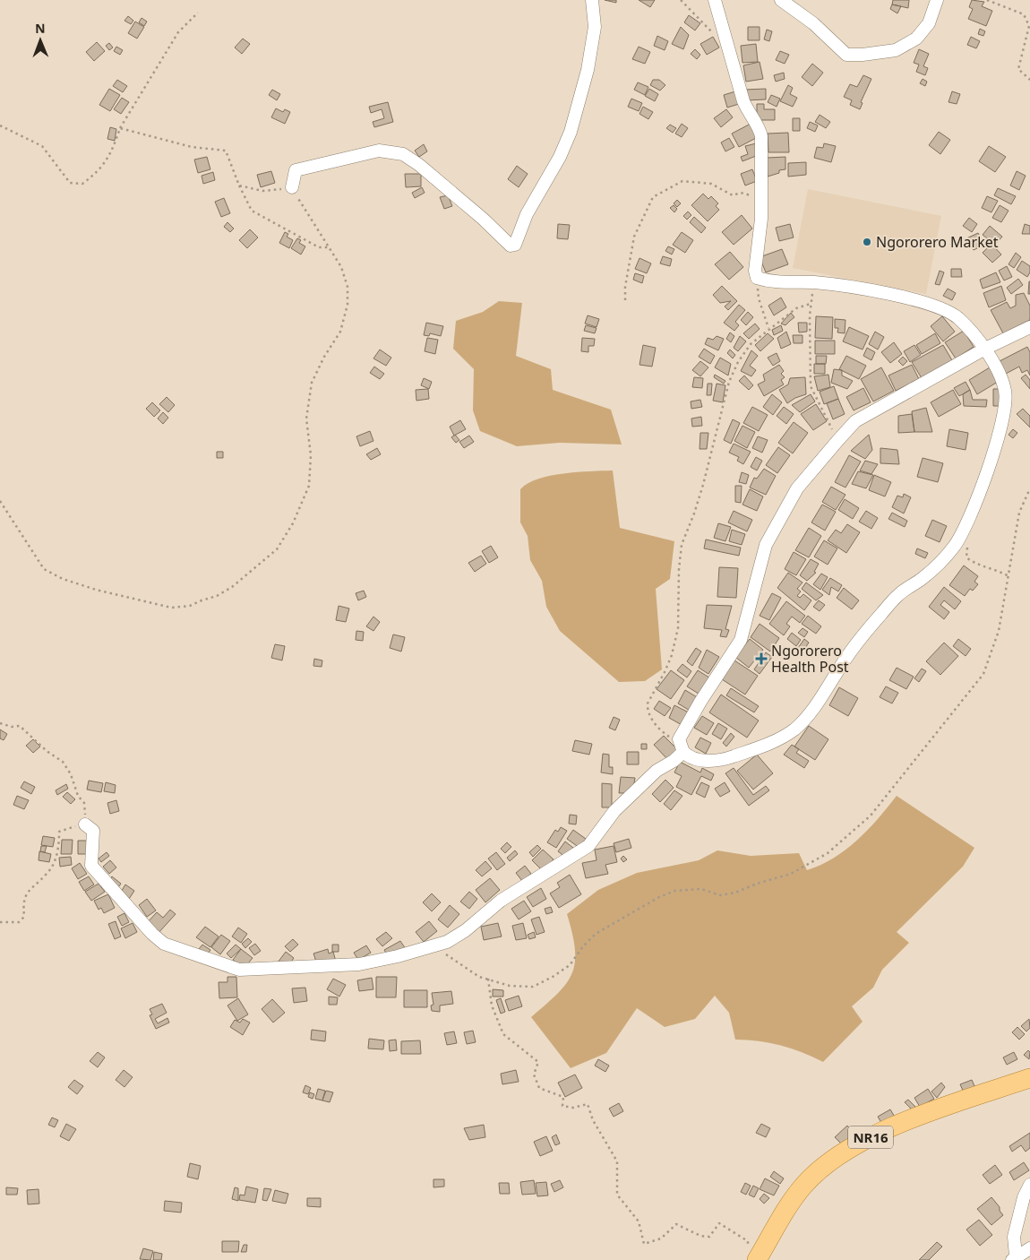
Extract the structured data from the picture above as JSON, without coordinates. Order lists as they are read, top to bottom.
{
  "streets": {
    "main road": ["NR16"]
  },
  "places": {
    "other": ["Ngororero Market"],
    "health": ["Ngororero Health Post"]
  },
  "north": "top"
}
